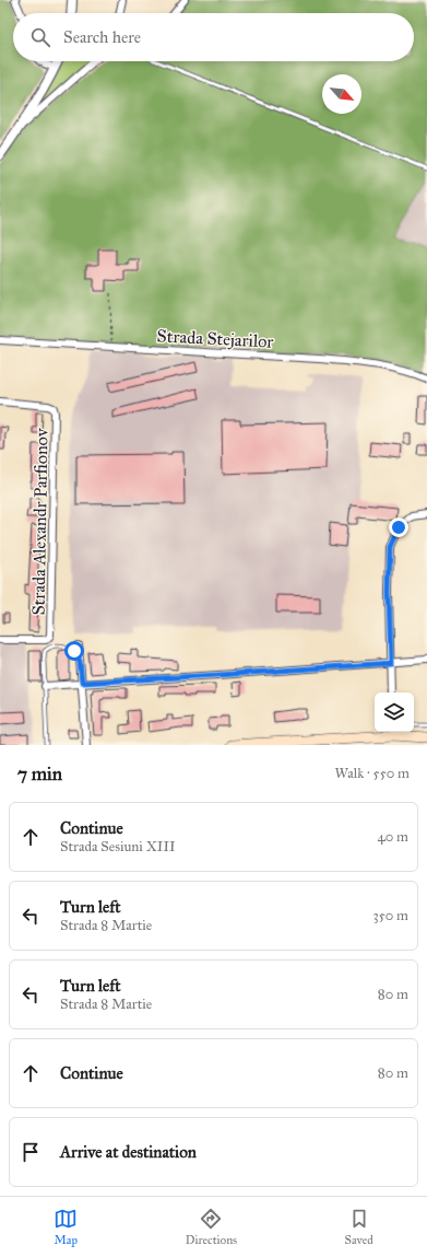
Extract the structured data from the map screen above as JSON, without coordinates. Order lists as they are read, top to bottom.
{
  "streets": {
    "street": ["Strada Stejarilor", "Strada Alexandr Parfionov"]
  },
  "north": "bottom right",
  "page": {
    "search": "Search here",
    "heading": ["7 min", "Walk · 550 m"],
    "list": [
      ["Continue", "Strada Sesiuni XIII", "40 m"],
      ["Turn left", "Strada 8 Martie", "350 m"],
      ["Turn left", "Strada 8 Martie", "80 m"],
      ["Continue", "80 m"],
      "Arrive at destination"
    ],
    "nav": ["Map", "Directions", "Saved"]
  }
}
